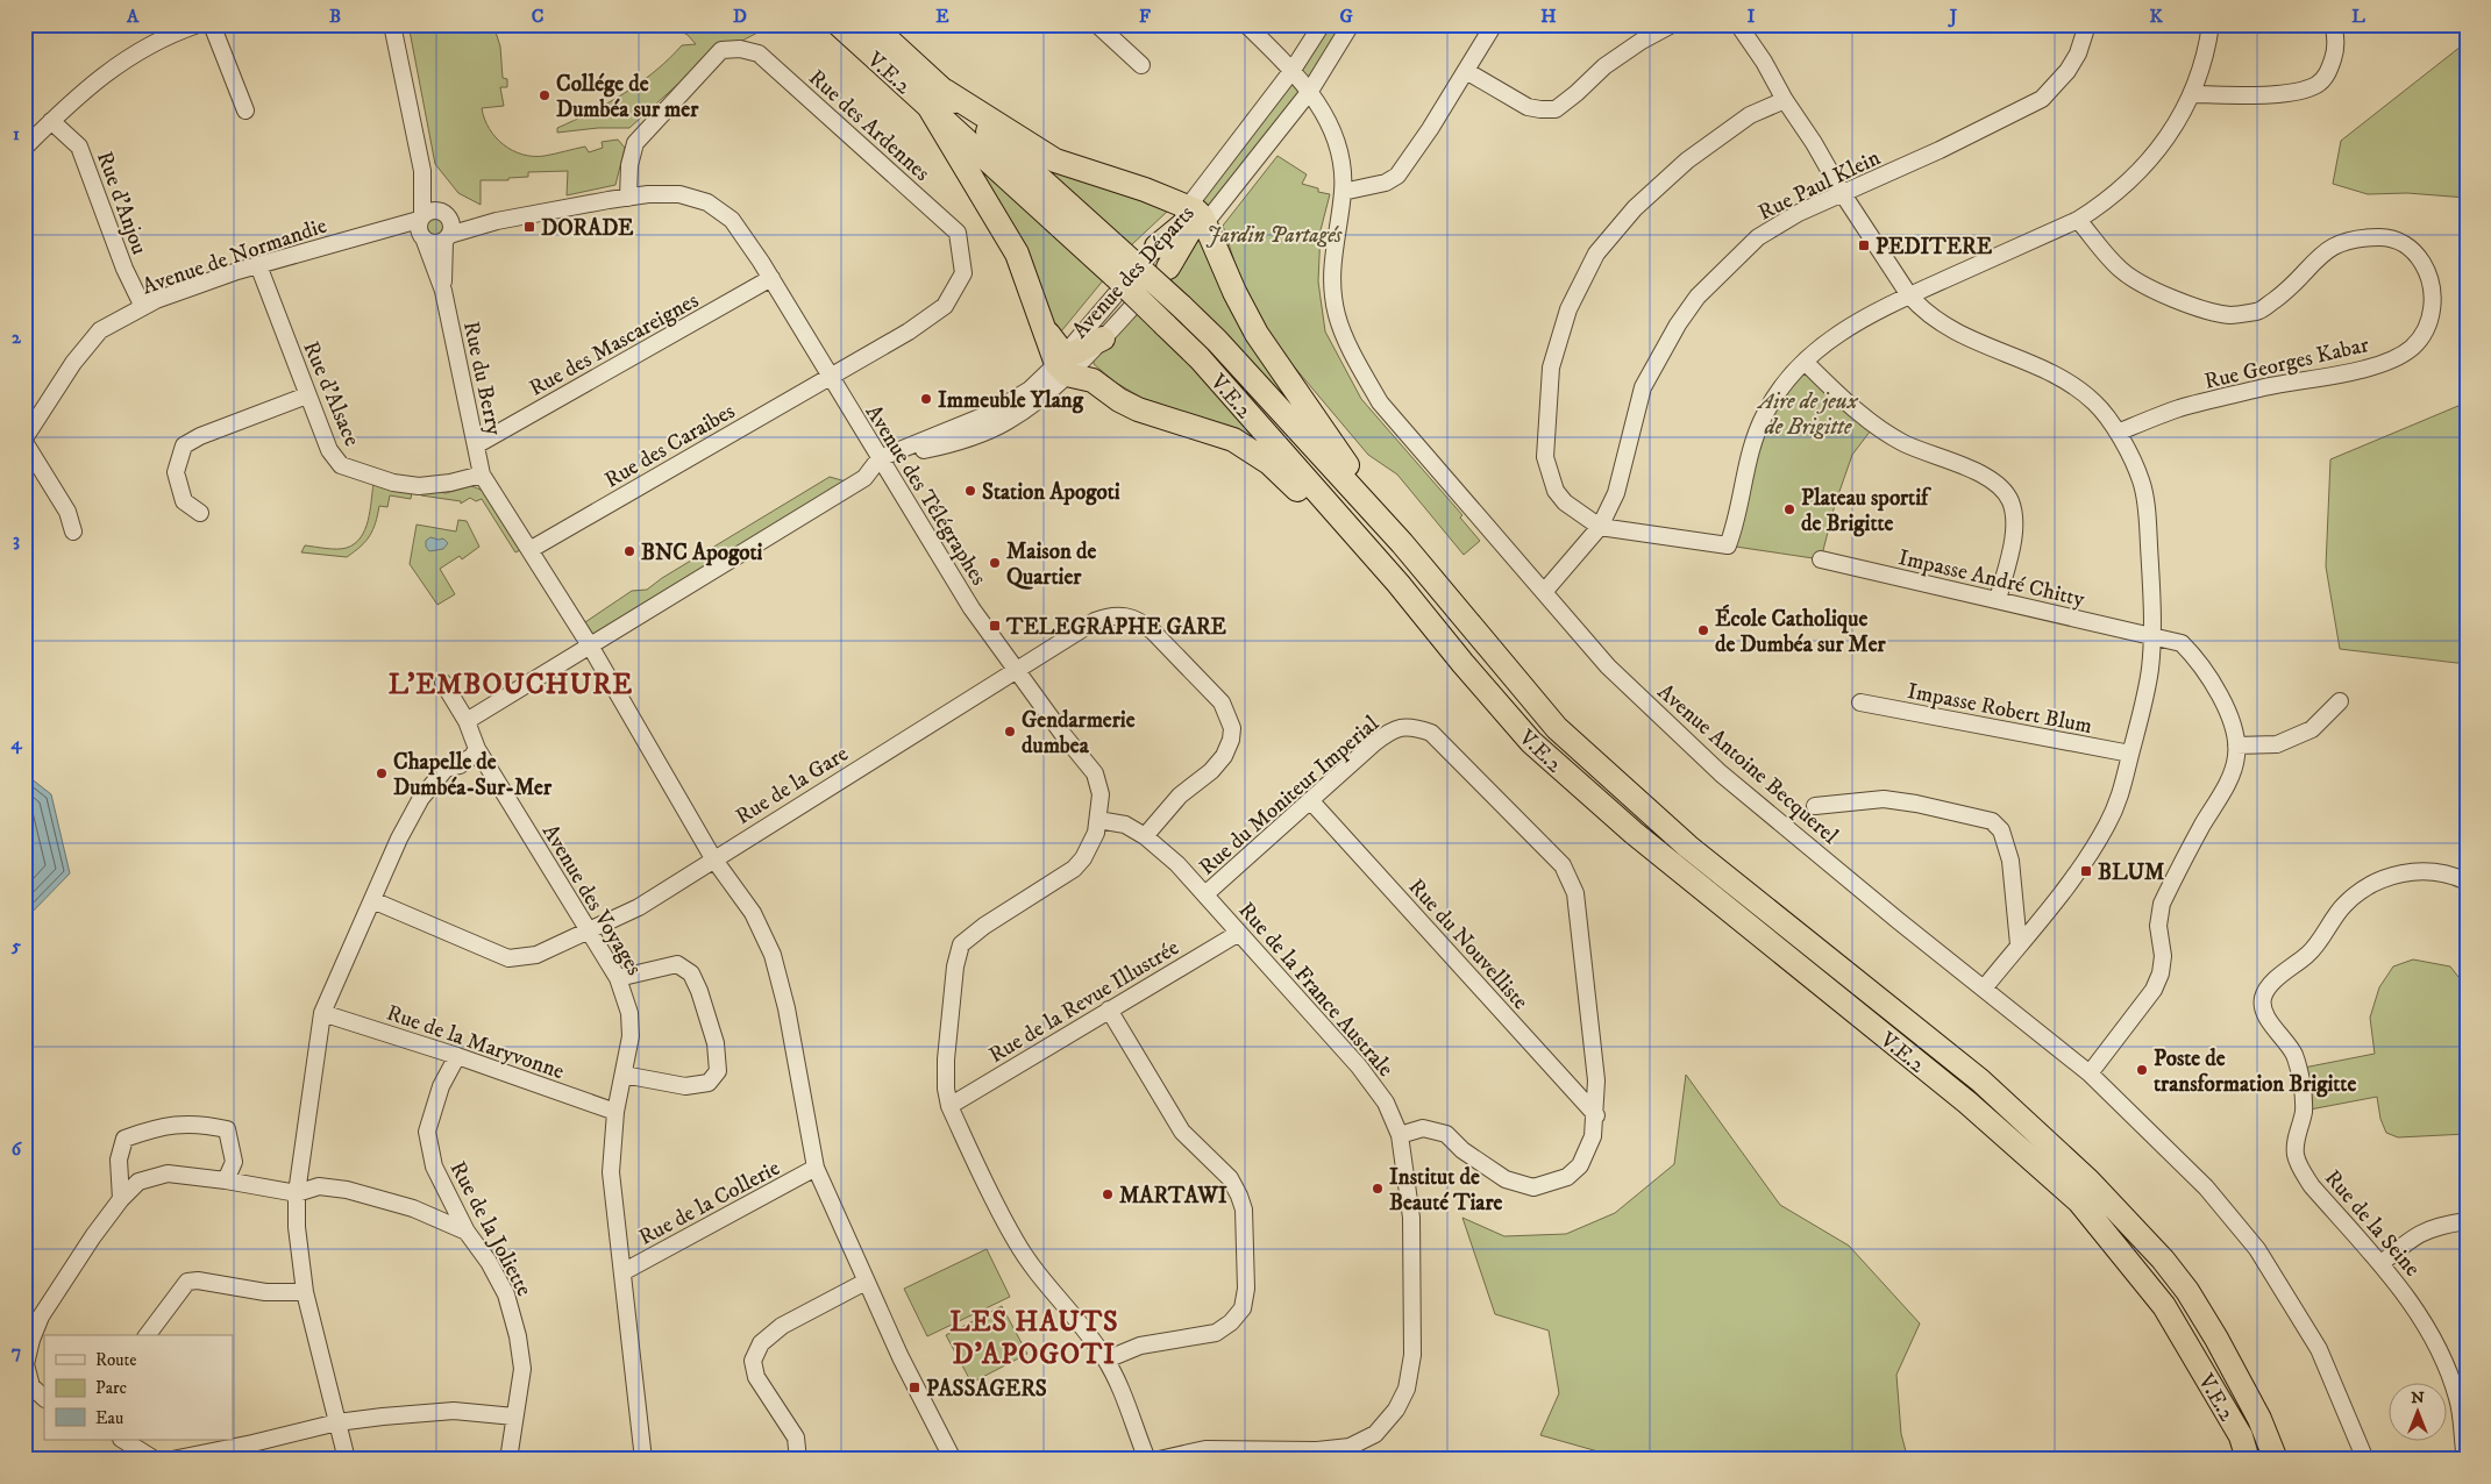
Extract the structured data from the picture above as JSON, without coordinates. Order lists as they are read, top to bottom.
{
  "streets": {
    "highway": ["V.E.2"],
    "street": [
      "Rue des Ardennes",
      "Rue Paul Klein",
      "Rue d'Anjou",
      "Avenue de Normandie",
      "Avenue des Départs",
      "Rue des Mascareignes",
      "Rue Georges Kabar",
      "Rue du Berry",
      "Rue d'Alsace",
      "Rue des Caraibes",
      "Avenue des Télégraphes",
      "Impasse André Chitty",
      "Impasse Robert Blum",
      "Avenue Antoine Becquerel",
      "Rue de la Gare",
      "Rue du Moniteur Imperial",
      "Avenue des Voyages",
      "Rue du Nouvelliste",
      "Rue de la France Australe",
      "Rue de la Revue Illustrée",
      "Rue de la Maryvonne",
      "Rue de la Collerie",
      "Rue de la Seine",
      "Rue de la Joliette"
    ]
  },
  "crossings": [
    ["Rue des Ardennes", "Rue des Caraibes"],
    ["Rue des Ardennes", "Avenue des Télégraphes"],
    ["Rue Paul Klein", "Avenue Antoine Becquerel"],
    ["Rue d'Anjou", "Avenue de Normandie"],
    ["Avenue de Normandie", "Rue du Berry"],
    ["Avenue de Normandie", "Rue d'Alsace"],
    ["Avenue de Normandie", "Avenue des Télégraphes"],
    ["Avenue des Départs", "Avenue Antoine Becquerel"],
    ["Rue des Mascareignes", "Rue du Berry"],
    ["Rue des Mascareignes", "Avenue des Télégraphes"],
    ["Rue du Berry", "Rue d'Alsace"],
    ["Rue du Berry", "Avenue des Télégraphes"],
    ["Rue des Caraibes", "Avenue des Télégraphes"],
    ["Avenue des Télégraphes", "Rue de la Gare"],
    ["Avenue des Télégraphes", "Rue de la France Australe"],
    ["Avenue des Télégraphes", "Rue de la Revue Illustrée"],
    ["Rue de la Gare", "Avenue des Voyages"],
    ["Rue de la Gare", "Rue de la France Australe"],
    ["Rue du Moniteur Imperial", "Rue du Nouvelliste"],
    ["Rue du Moniteur Imperial", "Rue de la France Australe"],
    ["Avenue des Voyages", "Rue de la Maryvonne"],
    ["Avenue des Voyages", "Rue de la Collerie"],
    ["Rue de la France Australe", "Rue de la Revue Illustrée"],
    ["Rue de la Maryvonne", "Rue de la Joliette"]
  ],
  "districts": ["L'EMBOUCHURE", "LES HAUTS D'APOGOTI"],
  "parks": ["Jardin Partagés", "Aire de jeux de Brigitte"],
  "places": {
    "other": [
      "Collége de Dumbéa sur mer",
      "Immeuble Ylang",
      "Station Apogoti",
      "Plateau sportif de Brigitte",
      "BNC Apogoti",
      "Maison de Quartier",
      "École Catholique de Dumbéa sur Mer",
      "Gendarmerie dumbea",
      "Chapelle de Dumbéa-Sur-Mer",
      "Poste de transformation Brigitte",
      "Institut de Beauté Tiare",
      "MARTAWI"
    ],
    "transit": [
      "DORADE",
      "PEDITERE",
      "TELEGRAPHE GARE",
      "BLUM",
      "PASSAGERS"
    ]
  },
  "legend": ["Route", "Parc", "Eau"],
  "north": "top",
  "grid": {
    "columns": [
      "A",
      "B",
      "C",
      "D",
      "E",
      "F",
      "G",
      "H",
      "I",
      "J",
      "K",
      "L"
    ],
    "rows": [
      "1",
      "2",
      "3",
      "4",
      "5",
      "6",
      "7"
    ]
  }
}
